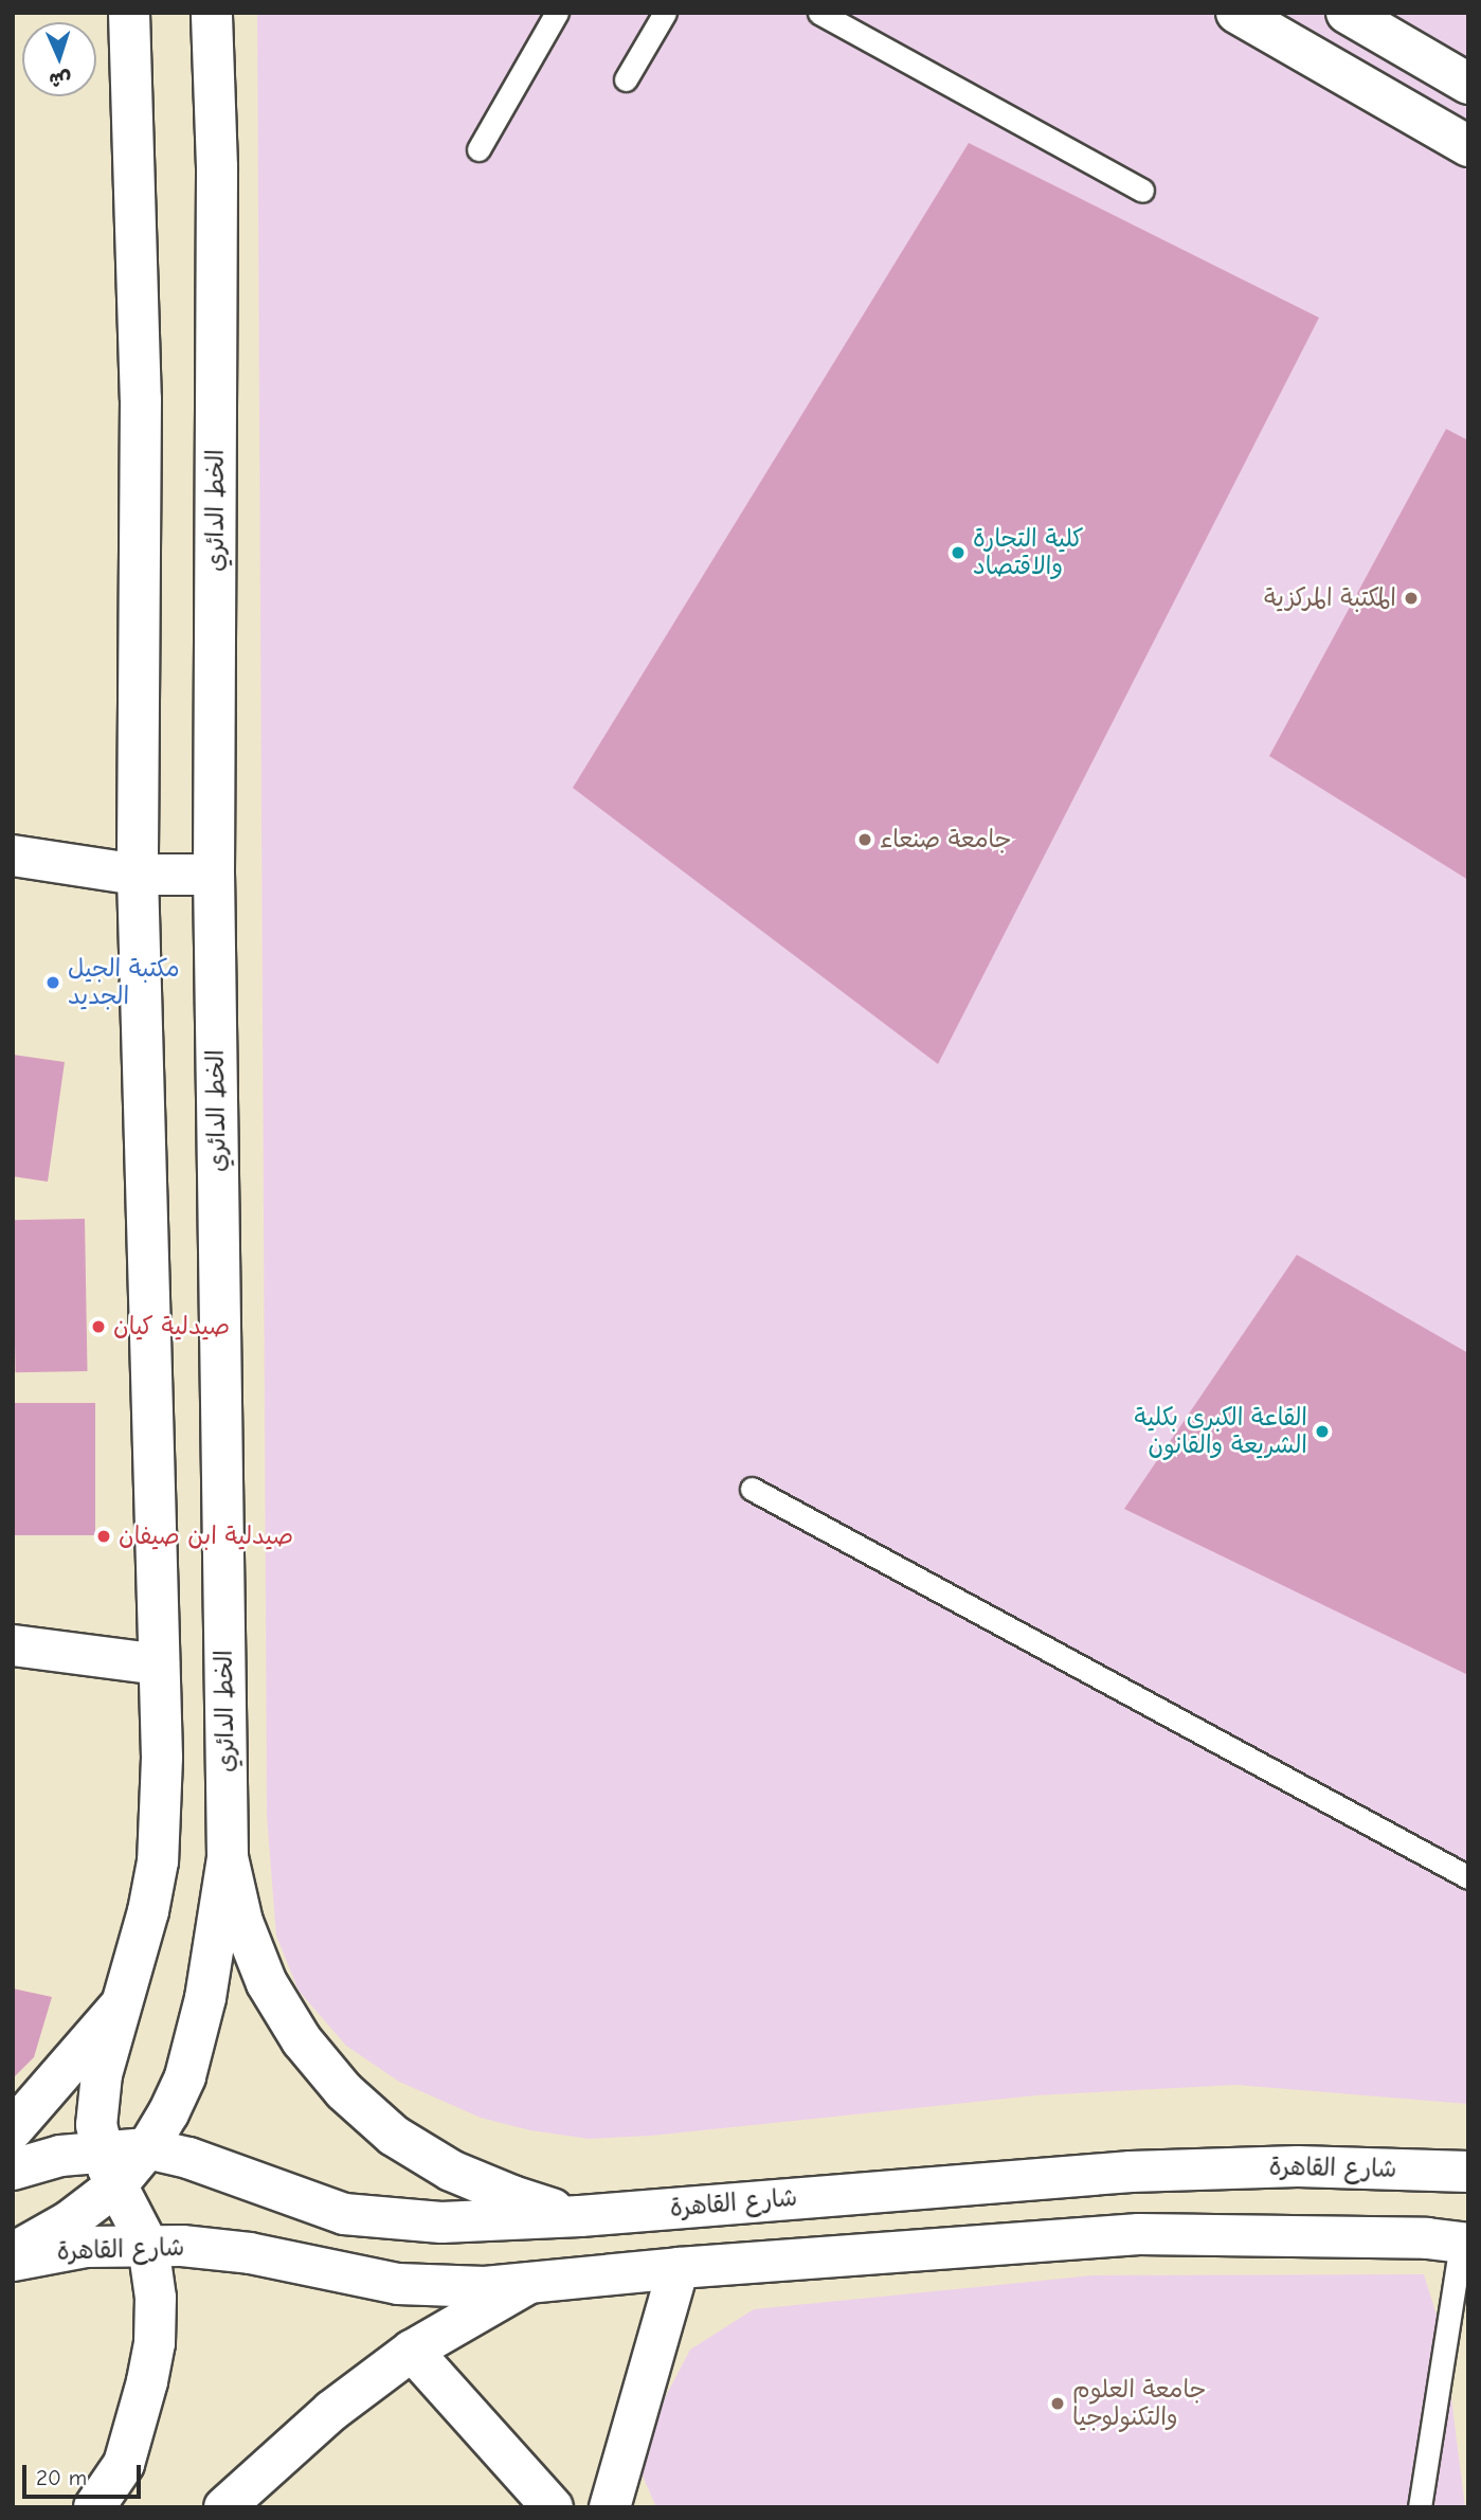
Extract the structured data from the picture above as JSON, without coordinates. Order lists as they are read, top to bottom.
{
  "streets": {
    "main road": ["الخط الدائري", "شارع القاهرة"]
  },
  "crossings": [
    ["الخط الدائري", "شارع القاهرة"]
  ],
  "places": [
    "كلية التجارة والاقتصاد",
    "المكتبة المركزية",
    "جامعة صنعاء",
    "مكتبة الجيل الجديد",
    "صيدلية كيان",
    "القاعة الكبرى بكلية الشريعة والقانون",
    "صيدلية ابن صيفان",
    "جامعة العلوم والتكنولوجيا"
  ],
  "scale_bar": "20 m",
  "north": "bottom"
}
